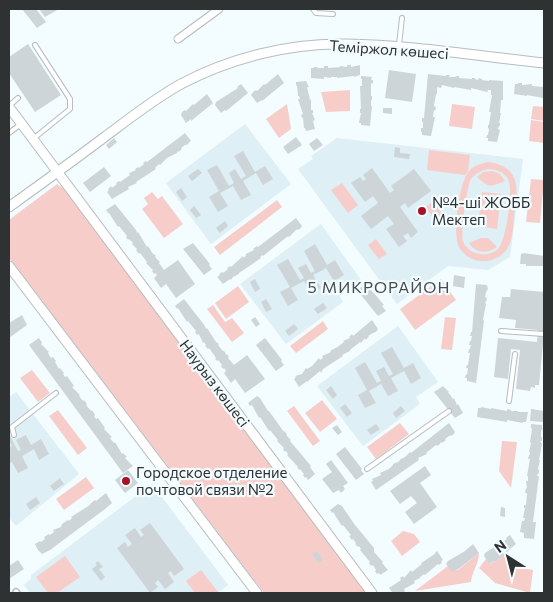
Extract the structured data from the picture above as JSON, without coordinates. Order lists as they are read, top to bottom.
{
  "streets": {
    "street": ["Теміржол көшесі", "Наурыз көшесі"]
  },
  "crossings": [
    ["Теміржол көшесі", "Наурыз көшесі"]
  ],
  "districts": ["5 МИКРОРАЙОН"],
  "places": ["№4-ші ЖОББ Мектеп", "Городское отделение почтовой связи №2"],
  "north": "top left"
}
